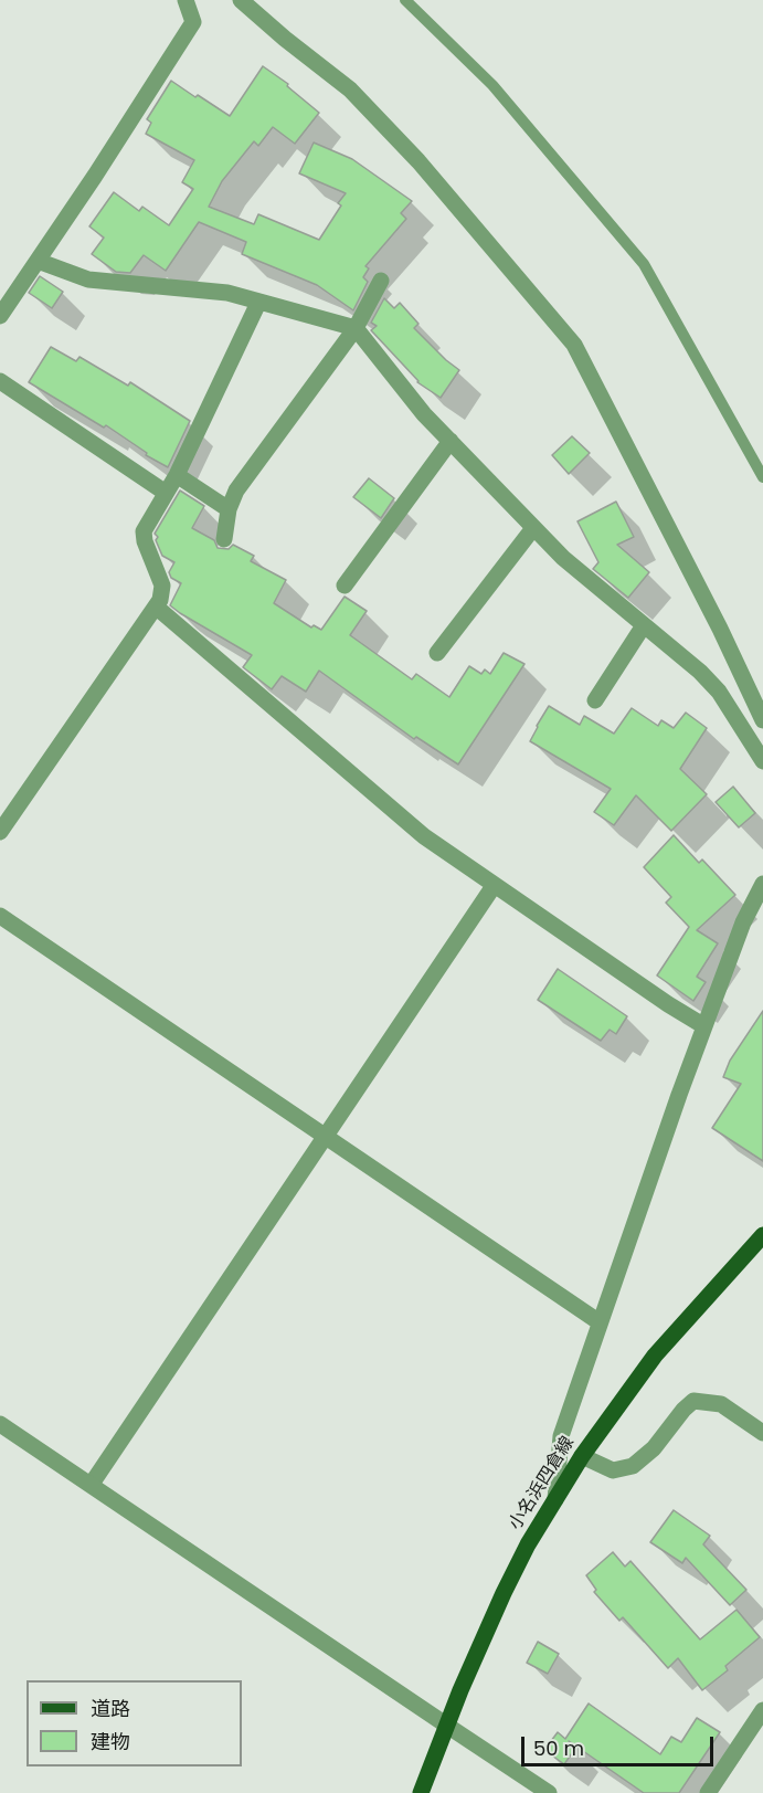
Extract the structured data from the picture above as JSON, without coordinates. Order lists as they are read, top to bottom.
{
  "streets": {
    "main road": ["小名浜四倉線"]
  },
  "legend": ["道路", "建物"],
  "scale_bar": "50 m"
}
